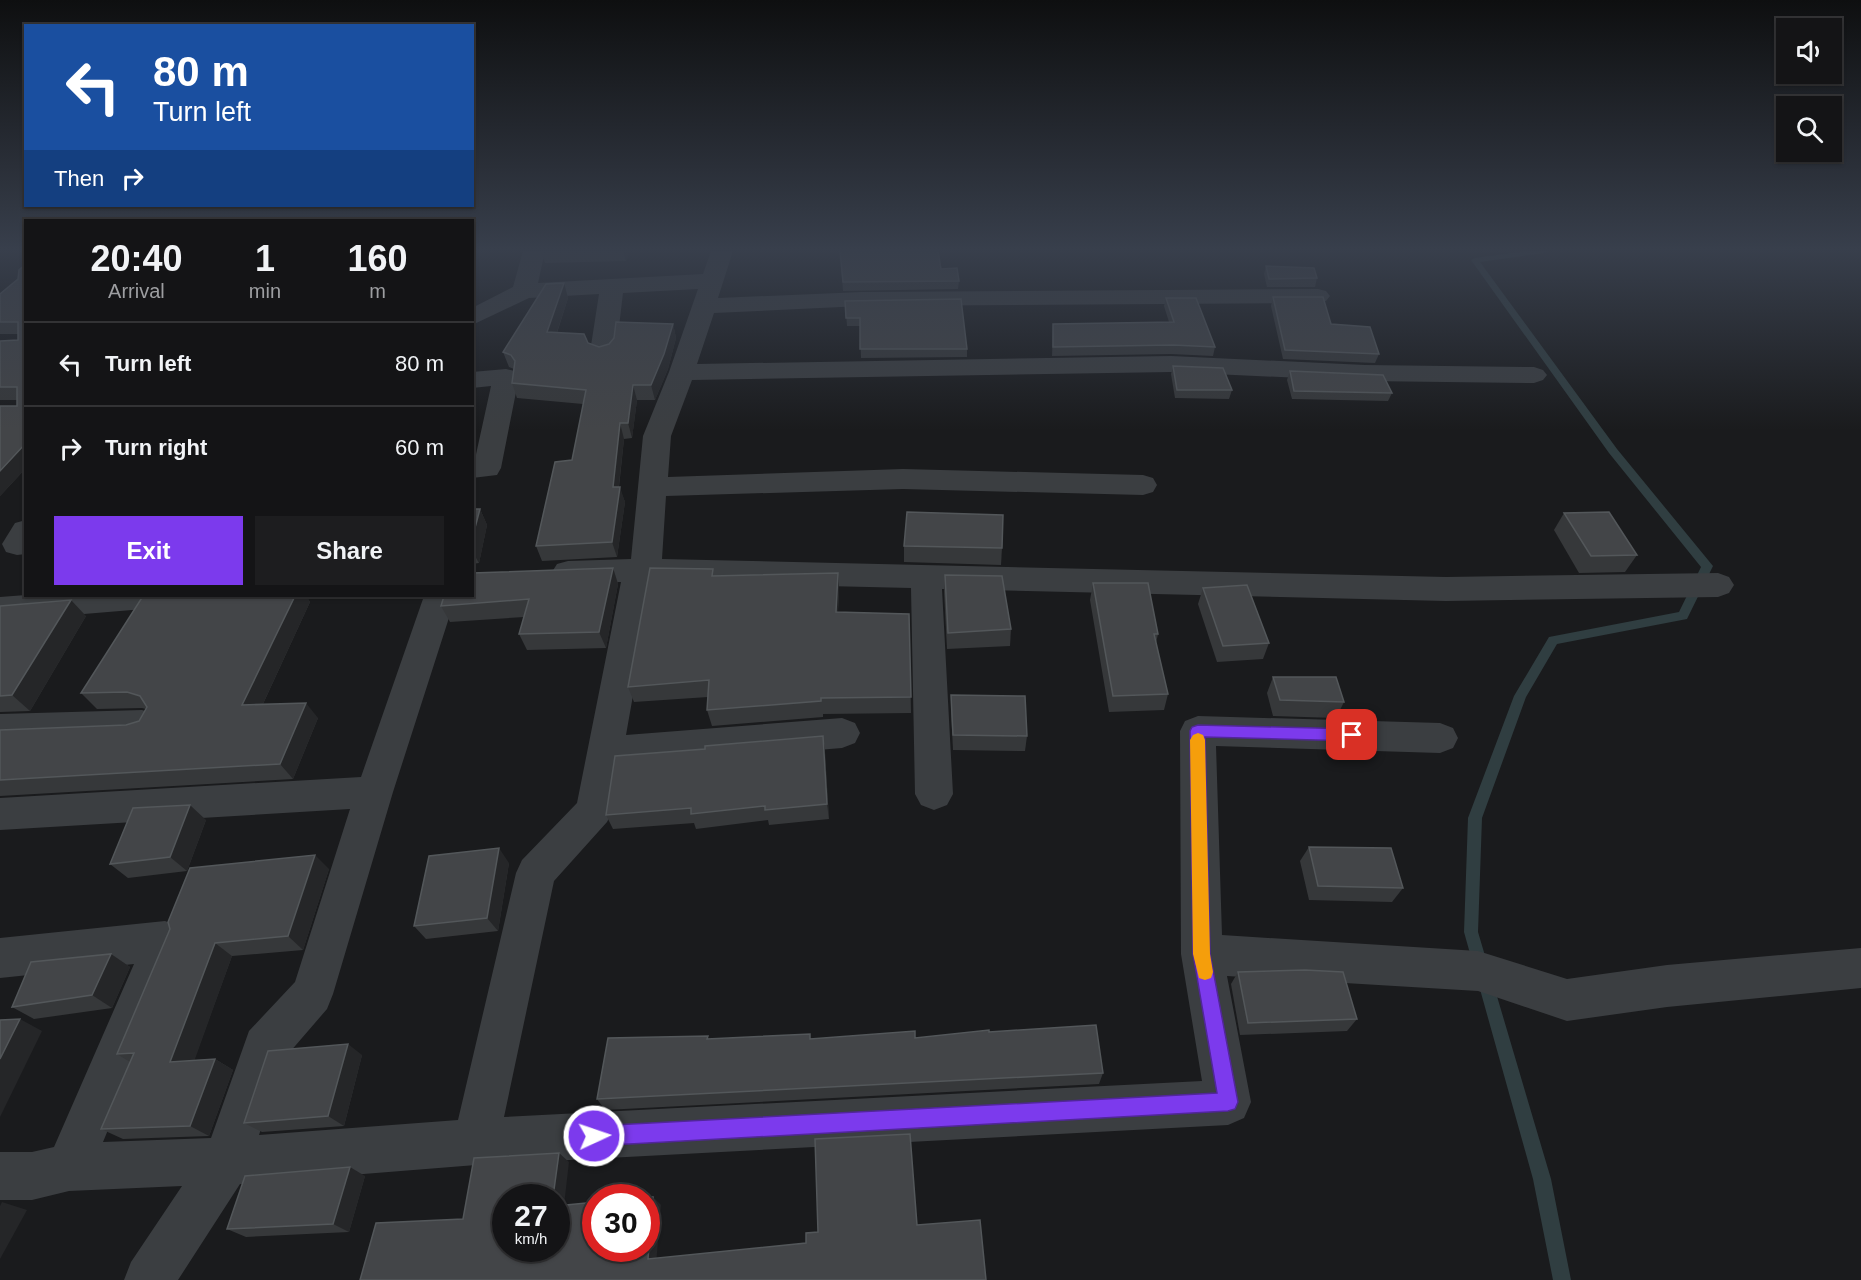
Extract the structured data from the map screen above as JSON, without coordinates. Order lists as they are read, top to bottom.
{
  "page": {
    "turn": ["80 m", "Turn left"],
    "then": "Then",
    "eta": [
      "20:40",
      "Arrival",
      "1",
      "min",
      "160",
      "m"
    ],
    "list": [
      {
        "name": "Turn left",
        "value": "80 m"
      },
      {
        "name": "Turn right",
        "value": "60 m"
      }
    ],
    "buttons": ["Exit", "Share"],
    "speed": "27 km/h",
    "limit": "30"
  }
}
